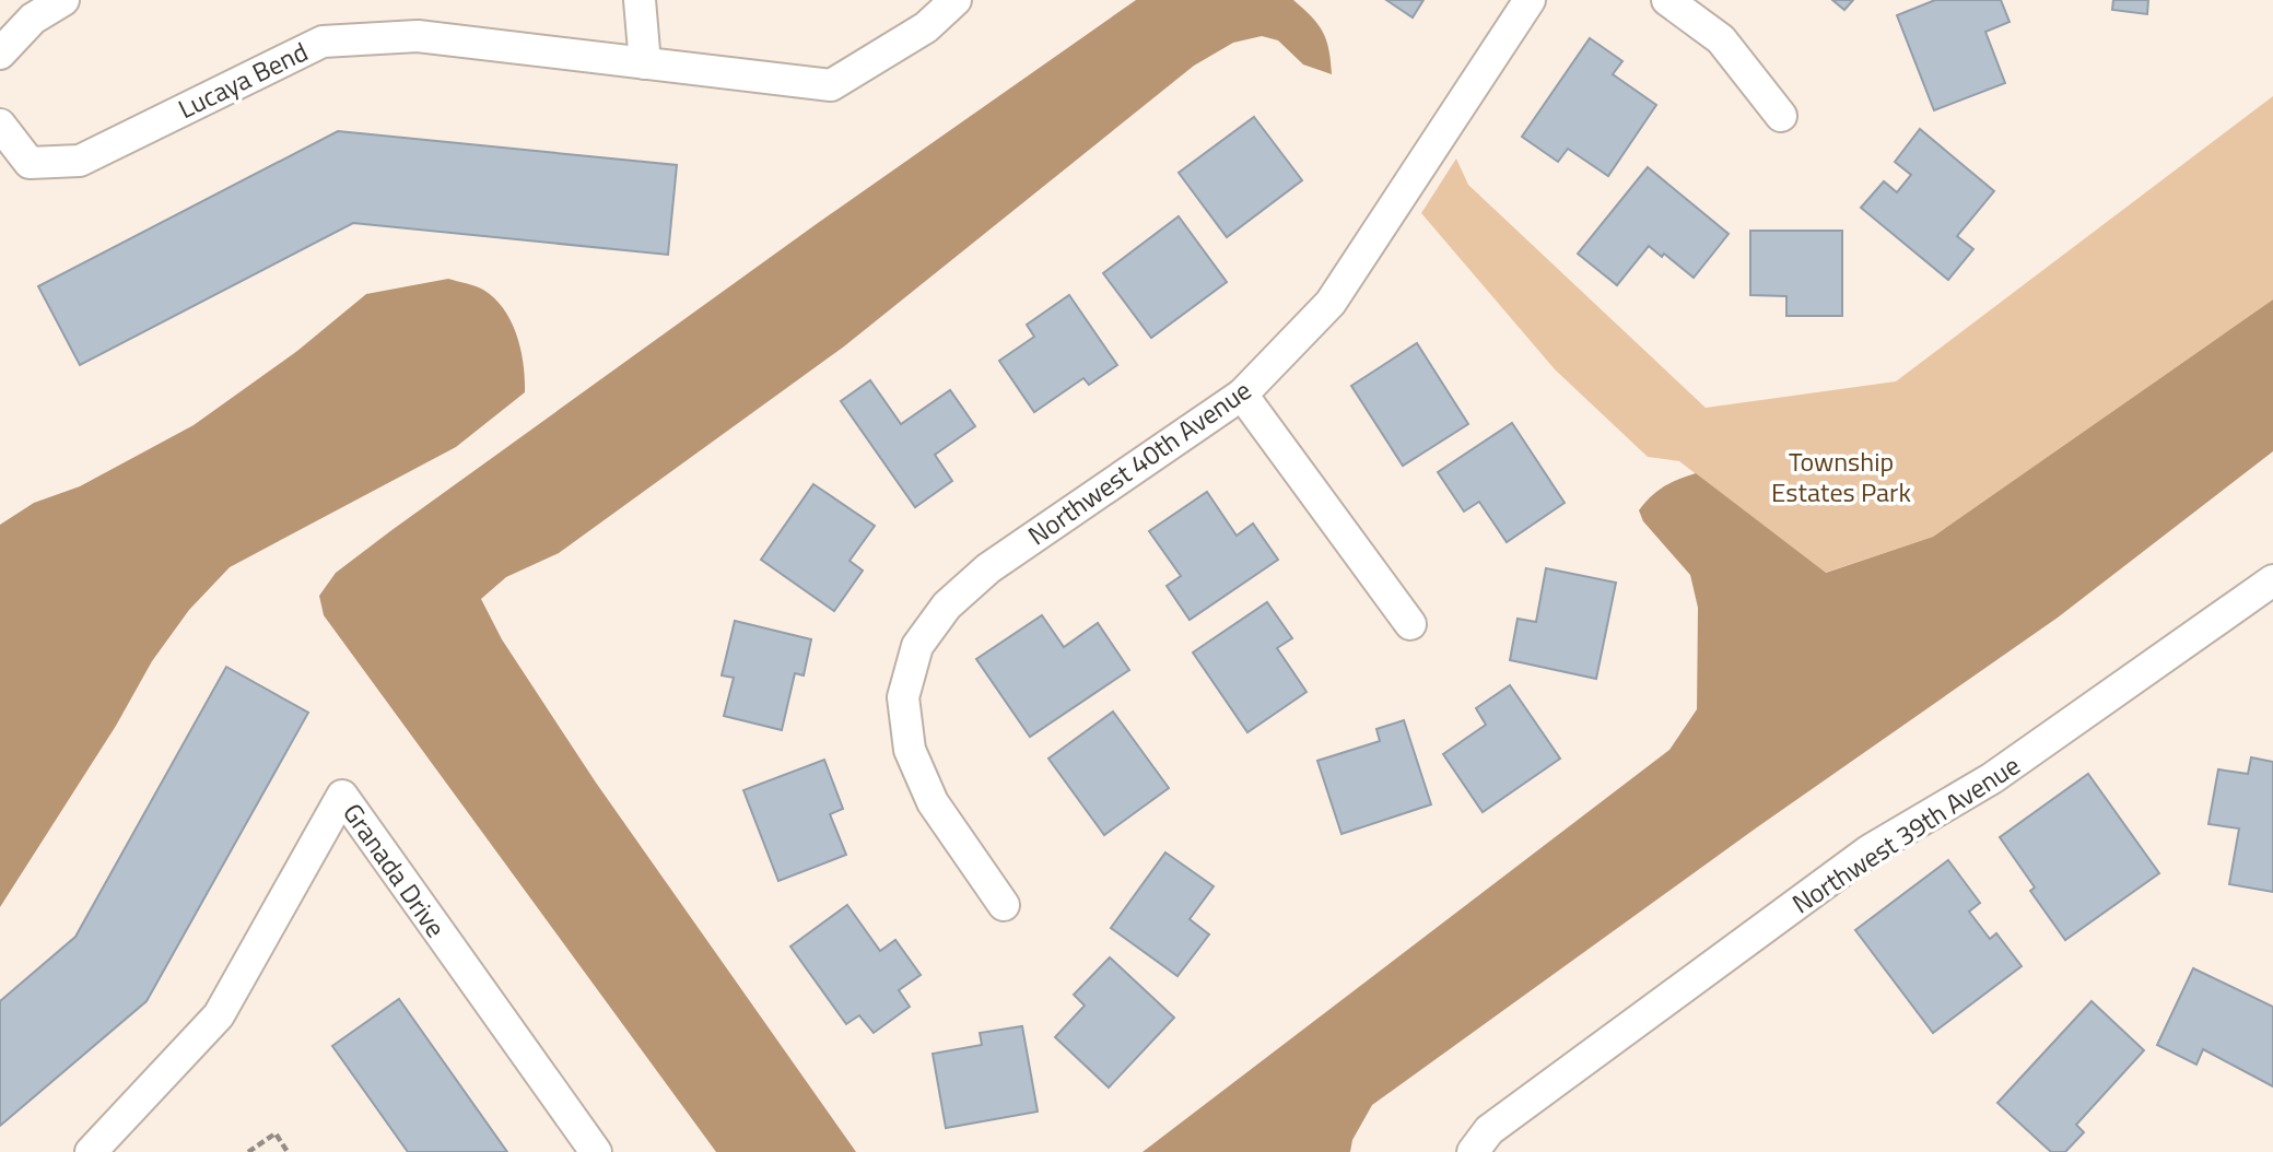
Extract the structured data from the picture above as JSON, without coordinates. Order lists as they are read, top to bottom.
{
  "streets": {
    "street": [
      "Lucaya Bend",
      "Northwest 40th Avenue",
      "Northwest 39th Avenue",
      "Granada Drive"
    ]
  },
  "parks": ["Township Estates Park"]
}
